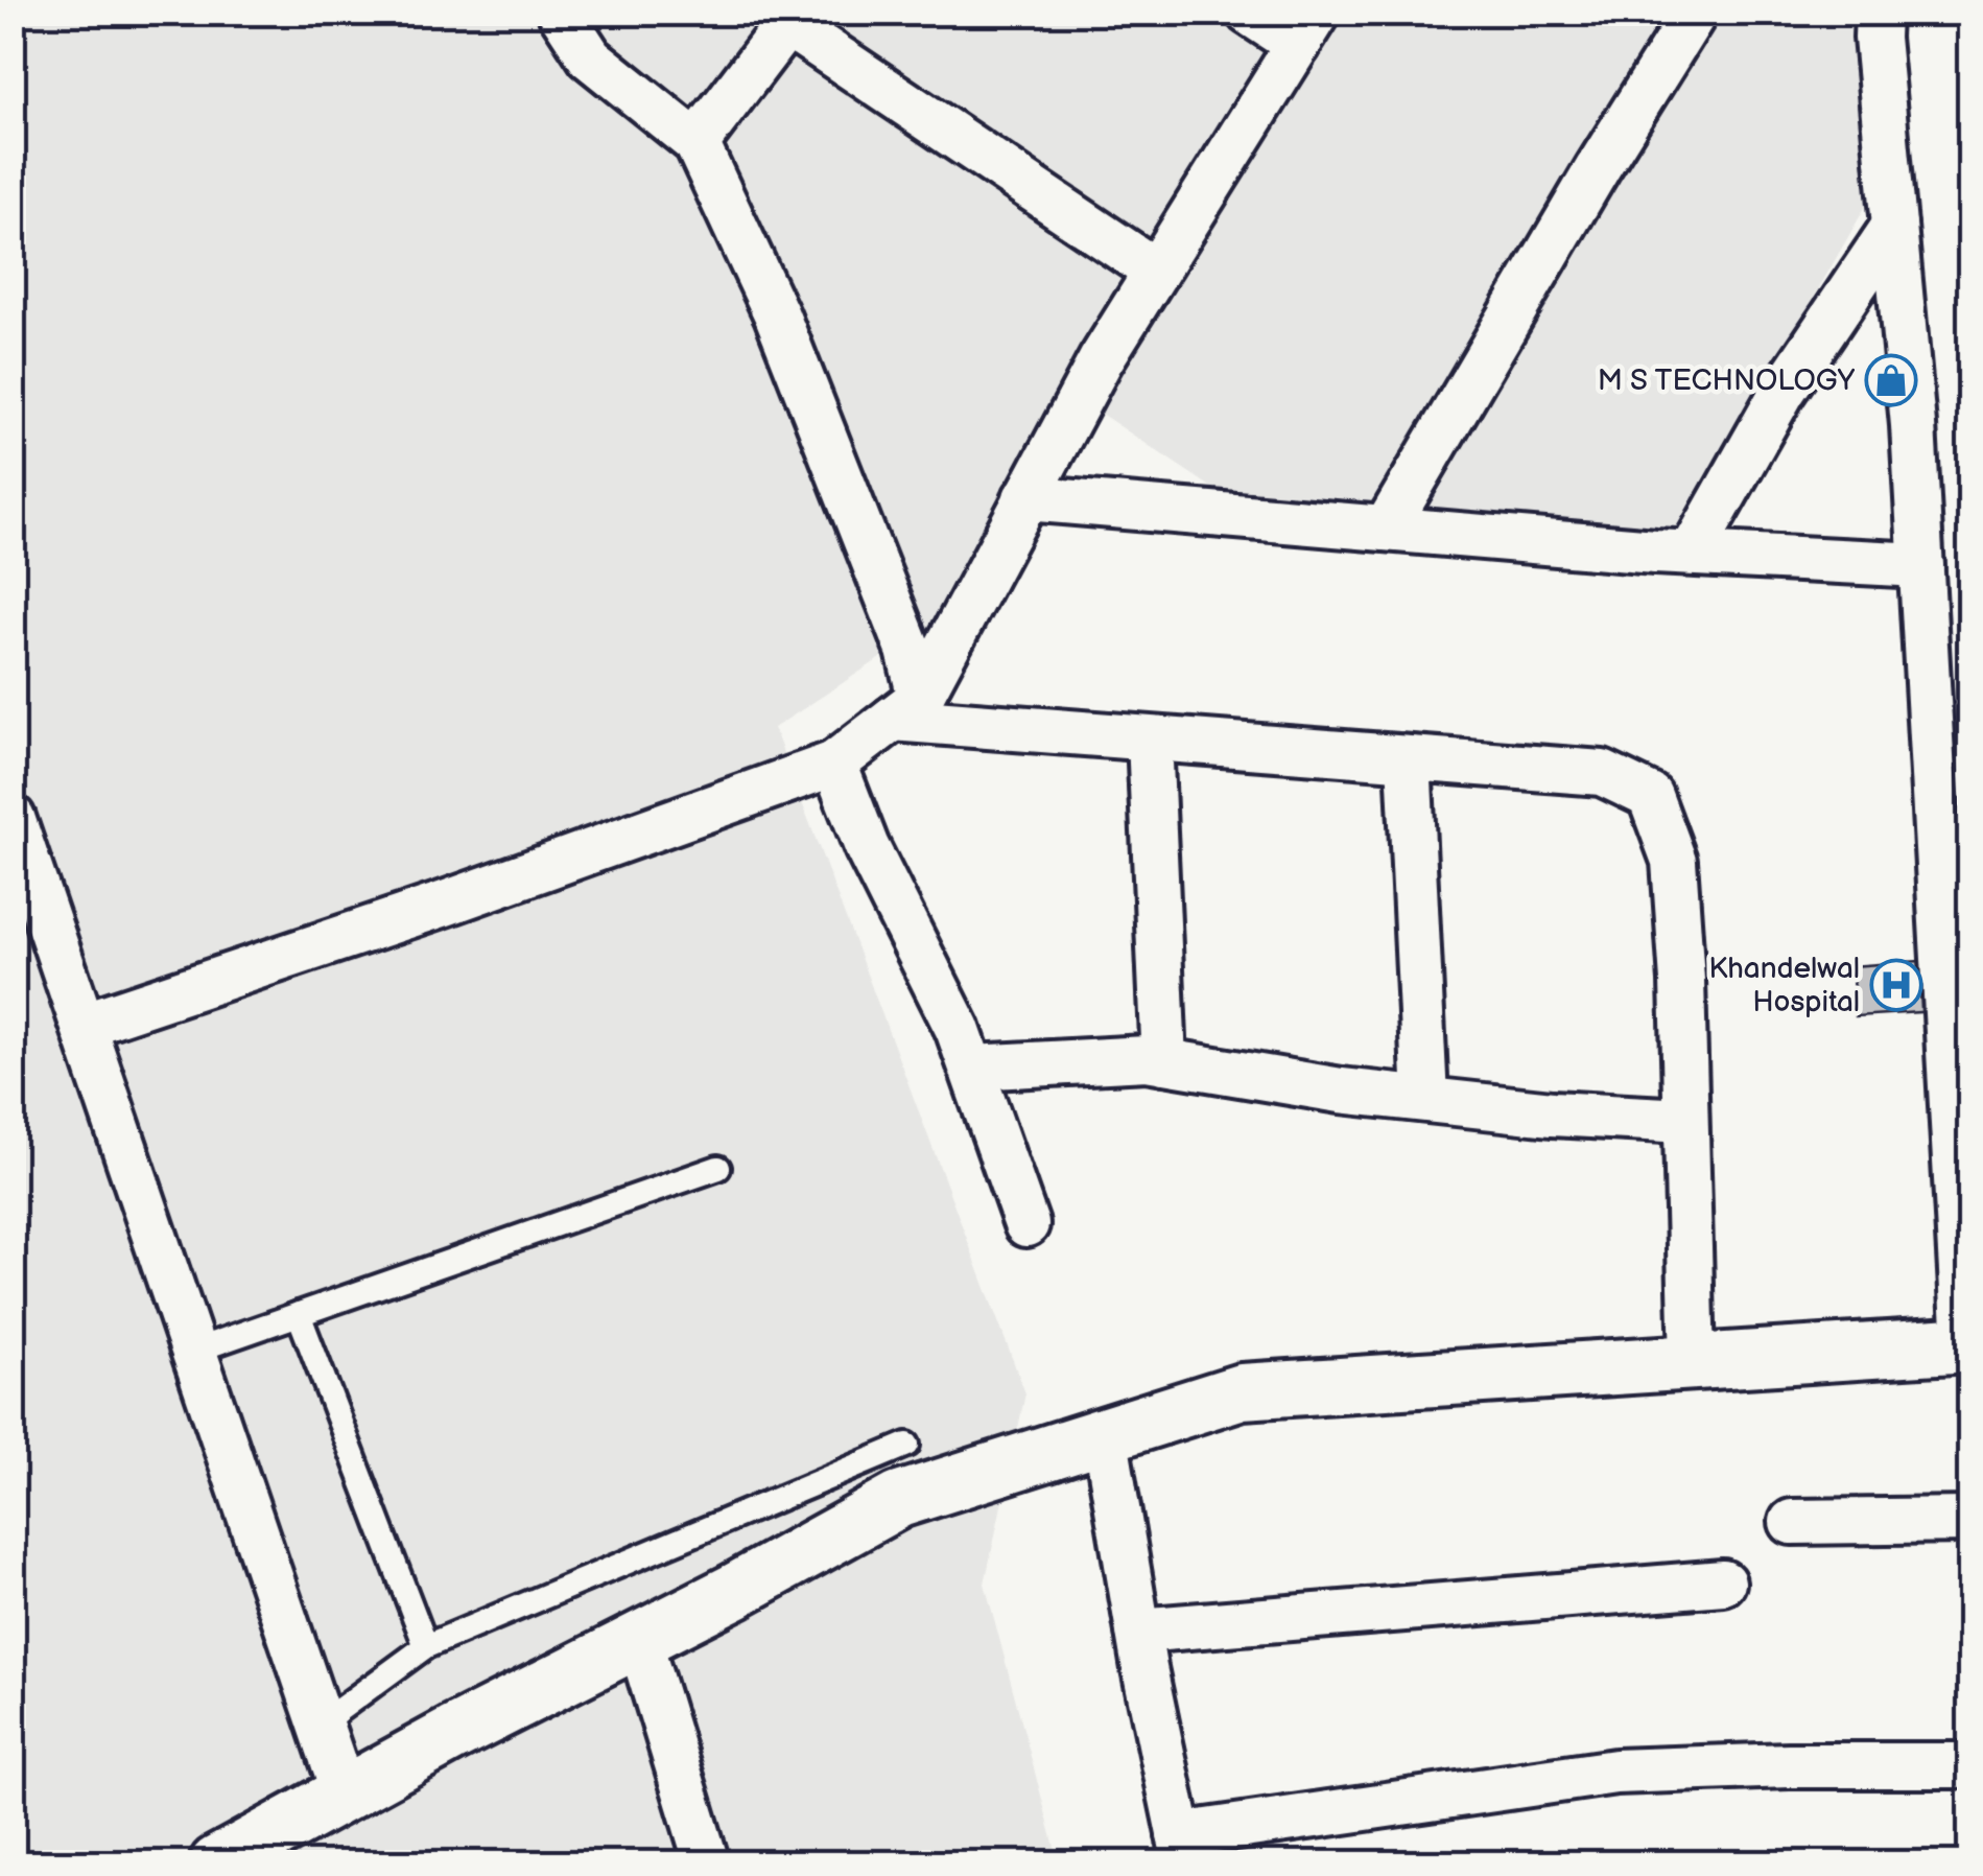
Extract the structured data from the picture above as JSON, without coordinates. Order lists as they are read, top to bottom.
{
  "places": {
    "shop": ["M S TECHNOLOGY"],
    "hospital": ["Khandelwal Hospital"]
  }
}
